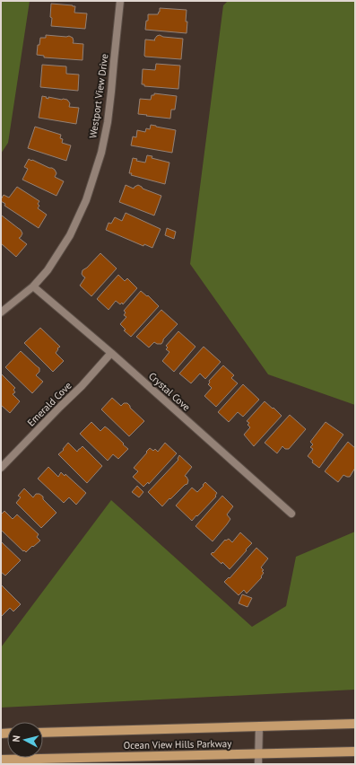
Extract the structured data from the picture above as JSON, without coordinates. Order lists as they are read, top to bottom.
{
  "streets": {
    "main road": ["Ocean View Hills Parkway"],
    "street": ["Westport View Drive", "Crystal Cove", "Emerald Cove"]
  },
  "crossings": [
    ["Westport View Drive", "Crystal Cove"],
    ["Crystal Cove", "Emerald Cove"]
  ],
  "north": "left"
}
